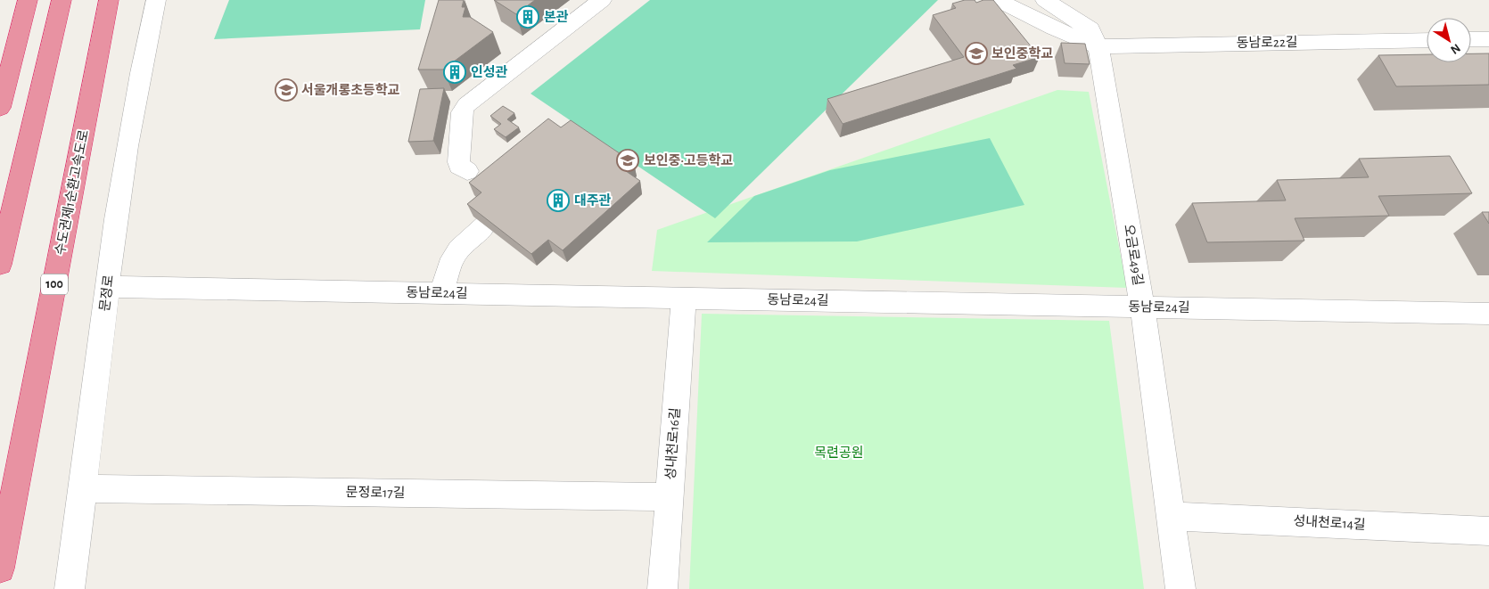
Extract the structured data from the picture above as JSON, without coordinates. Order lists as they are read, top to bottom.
{
  "streets": {
    "highway": ["수도권제1순환고속도로", "100"],
    "street": [
      "동남로22길",
      "오금로49길",
      "문정로",
      "동남로24길",
      "성내천로16길",
      "문정로17길",
      "성내천로14길"
    ]
  },
  "crossings": [
    ["동남로22길", "오금로49길"],
    ["오금로49길", "동남로24길"],
    ["오금로49길", "성내천로14길"],
    ["문정로", "동남로24길"],
    ["문정로", "문정로17길"],
    ["동남로24길", "성내천로16길"],
    ["성내천로16길", "문정로17길"]
  ],
  "parks": ["목련공원"],
  "places": {
    "building": ["본관", "인성관", "대주관"],
    "school or university": ["보인중학교", "서울개롱초등학교", "보인중·고등학교"]
  },
  "north": "bottom right"
}
